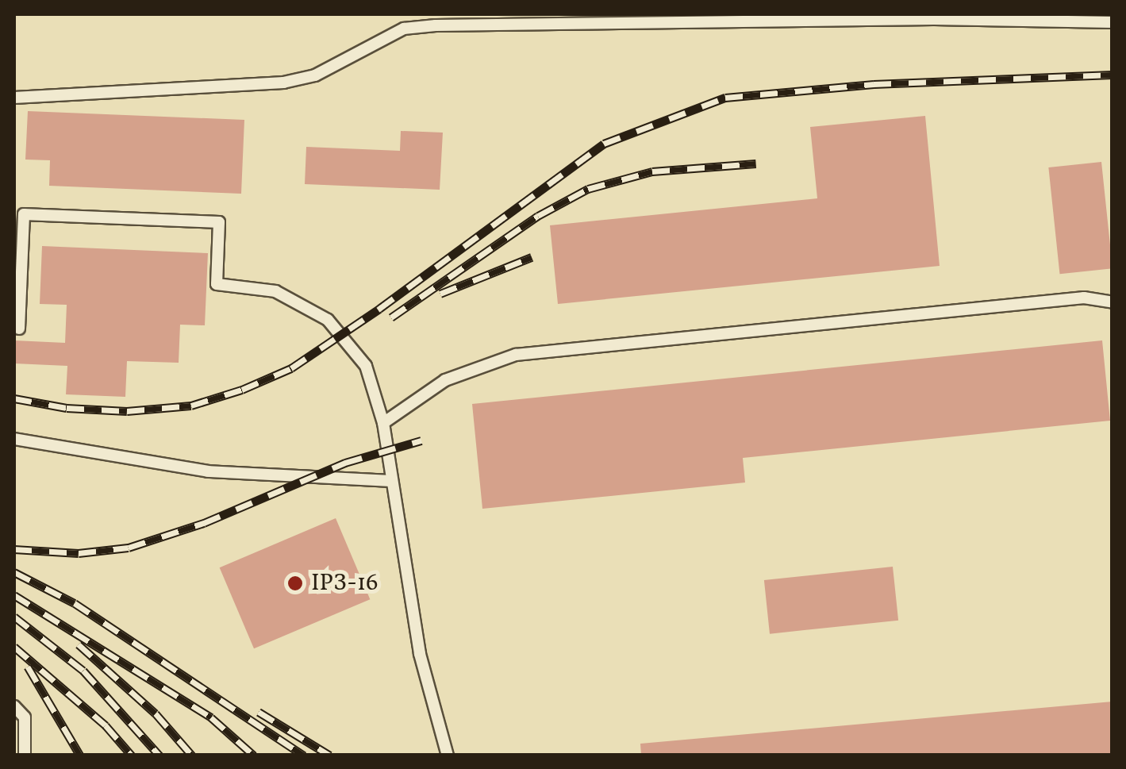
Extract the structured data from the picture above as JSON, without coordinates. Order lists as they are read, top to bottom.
{
  "places": ["ІРЗ-16"]
}
